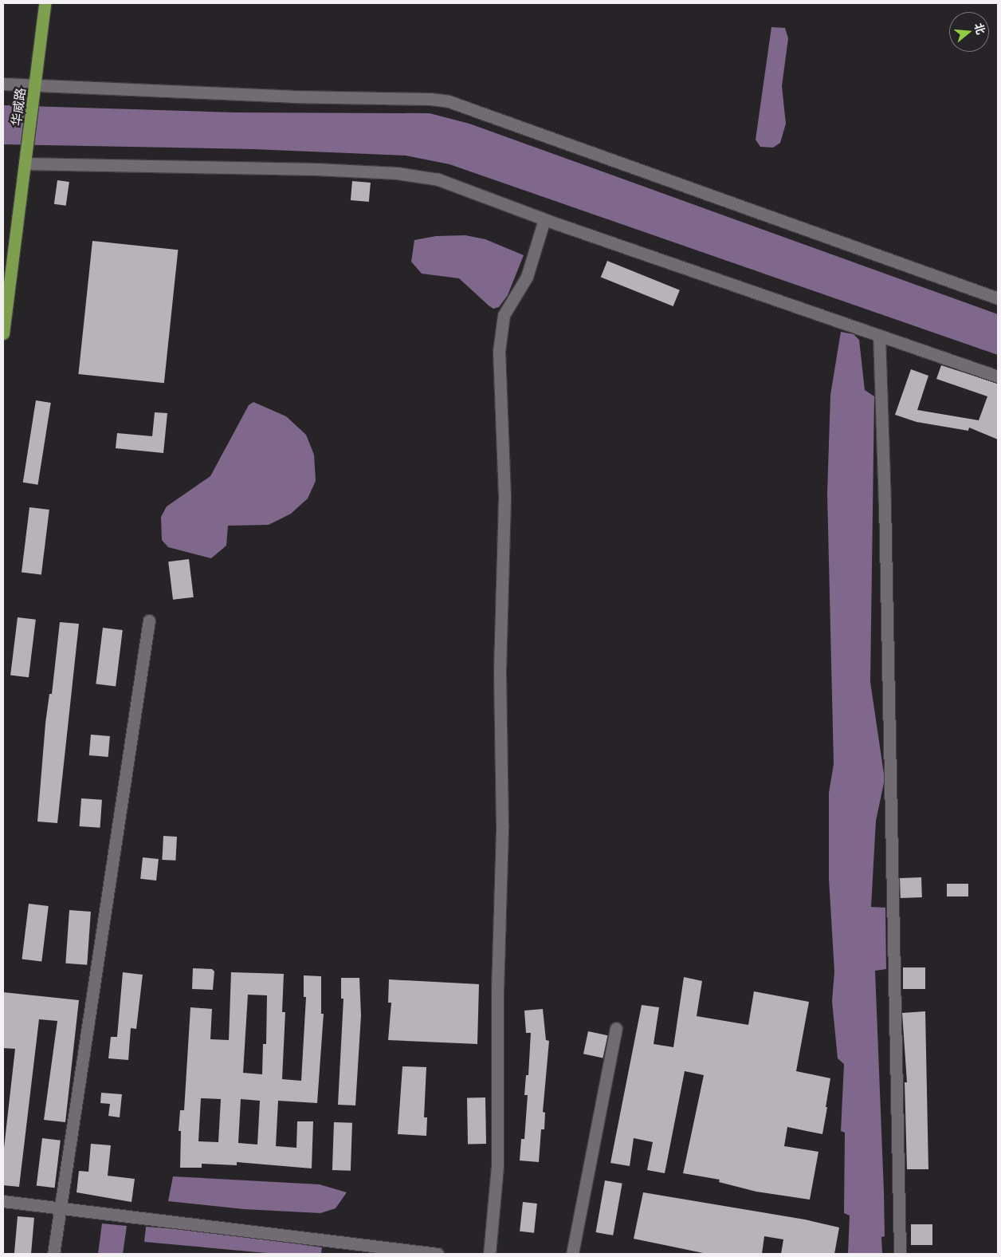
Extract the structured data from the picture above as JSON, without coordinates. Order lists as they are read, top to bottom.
{
  "streets": {
    "main road": ["华威路"]
  },
  "north": "right"
}
